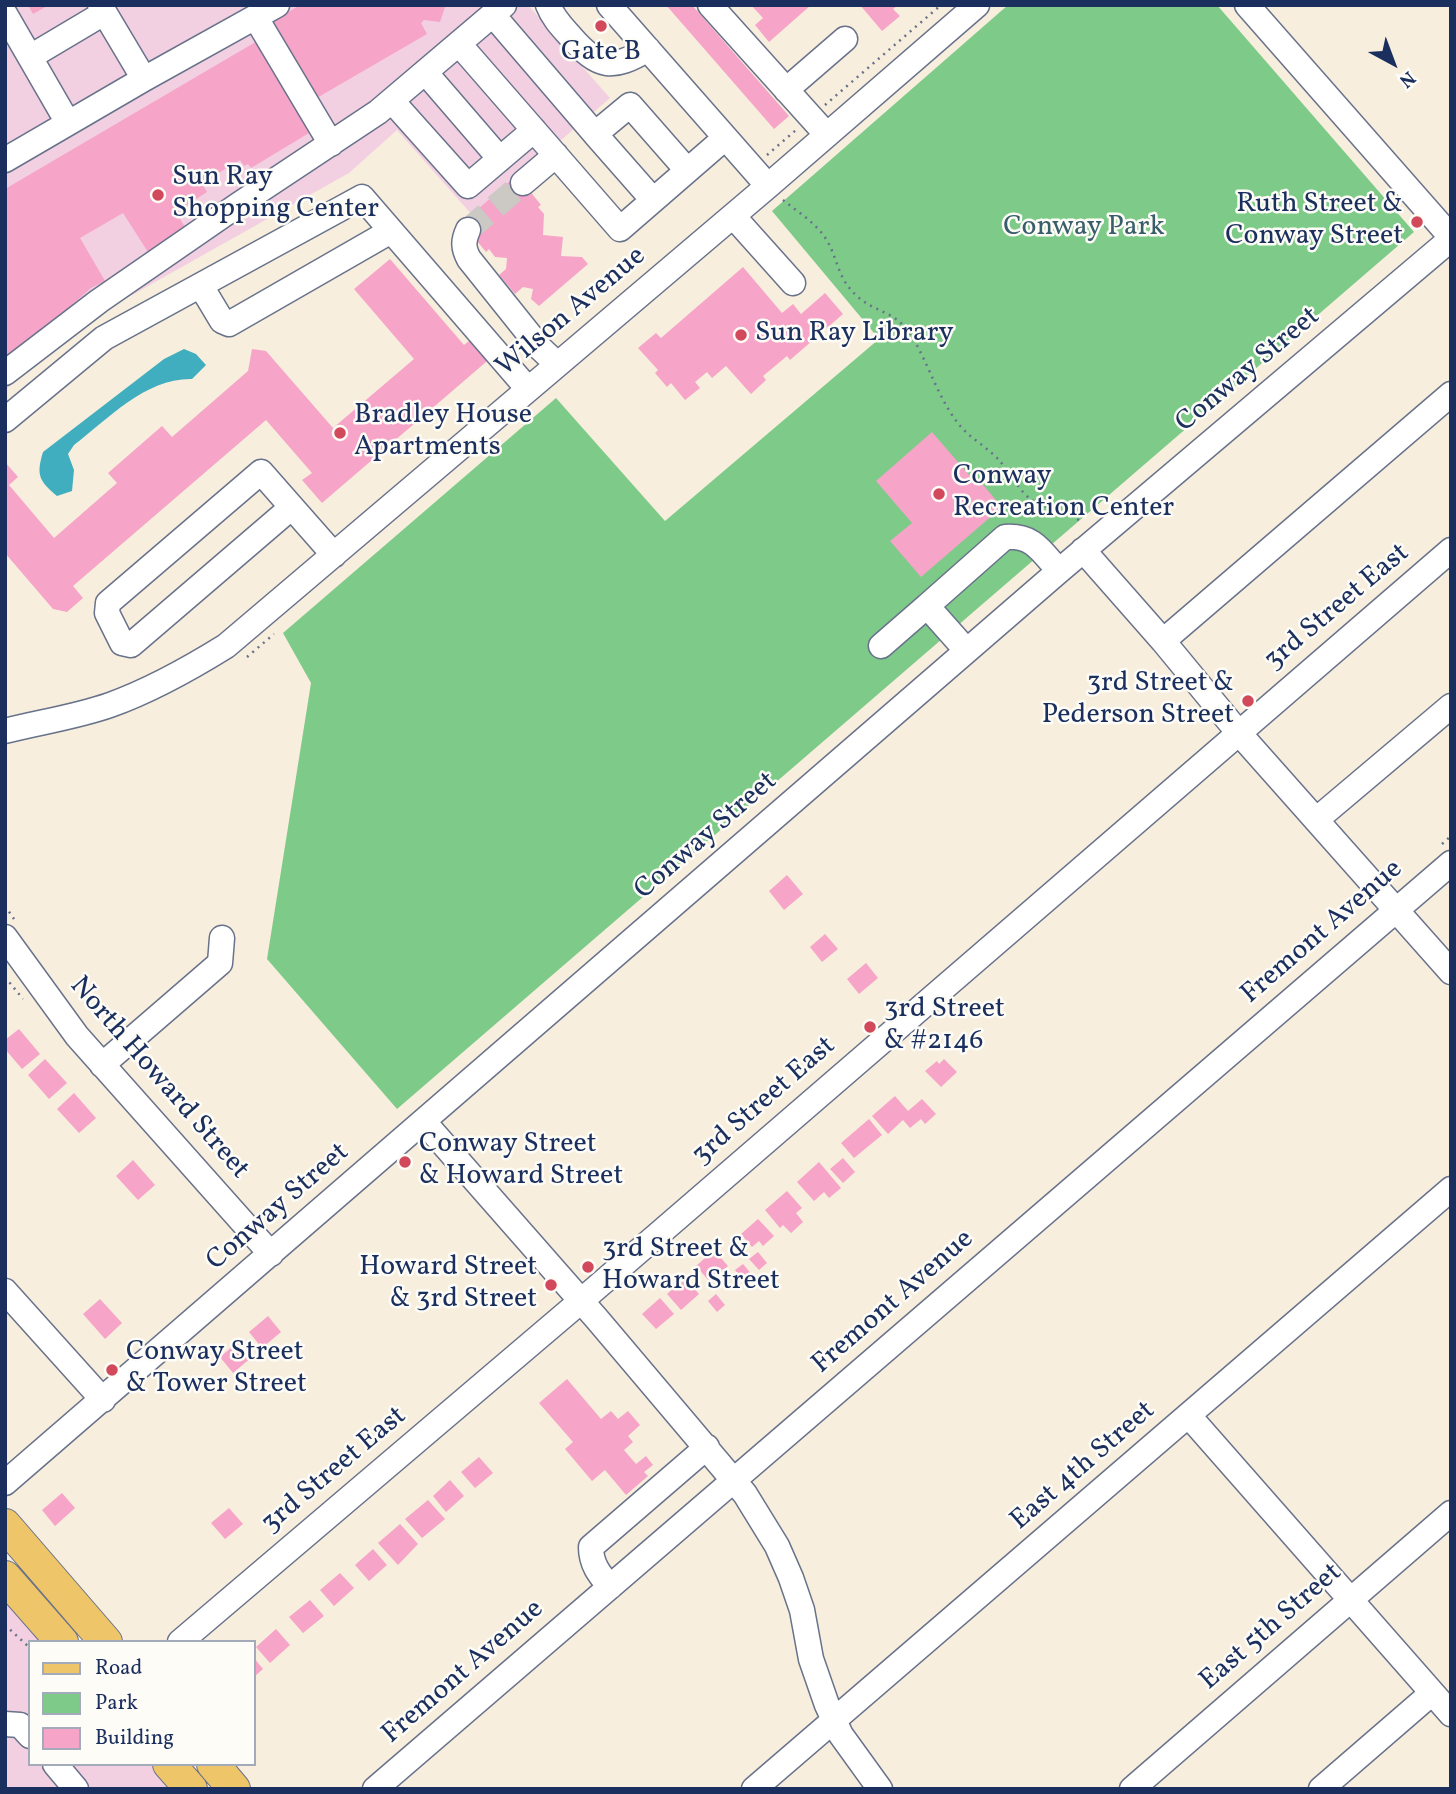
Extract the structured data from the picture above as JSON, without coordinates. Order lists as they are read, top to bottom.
{
  "streets": {
    "street": [
      "Wilson Avenue",
      "Conway Street",
      "3rd Street East",
      "Fremont Avenue",
      "North Howard Street",
      "East 4th Street",
      "East 5th Street"
    ]
  },
  "crossings": [
    ["Conway Street", "North Howard Street"]
  ],
  "parks": ["Conway Park"],
  "places": [
    "Gate B",
    "Sun Ray Shopping Center",
    "Ruth Street & Conway Street",
    "Sun Ray Library",
    "Bradley House Apartments",
    "Conway Recreation Center",
    "3rd Street & Pederson Street",
    "3rd Street & #2146",
    "Conway Street & Howard Street",
    "3rd Street & Howard Street",
    "Howard Street & 3rd Street",
    "Conway Street & Tower Street"
  ],
  "legend": ["Road", "Park", "Building"],
  "north": "bottom right"
}
